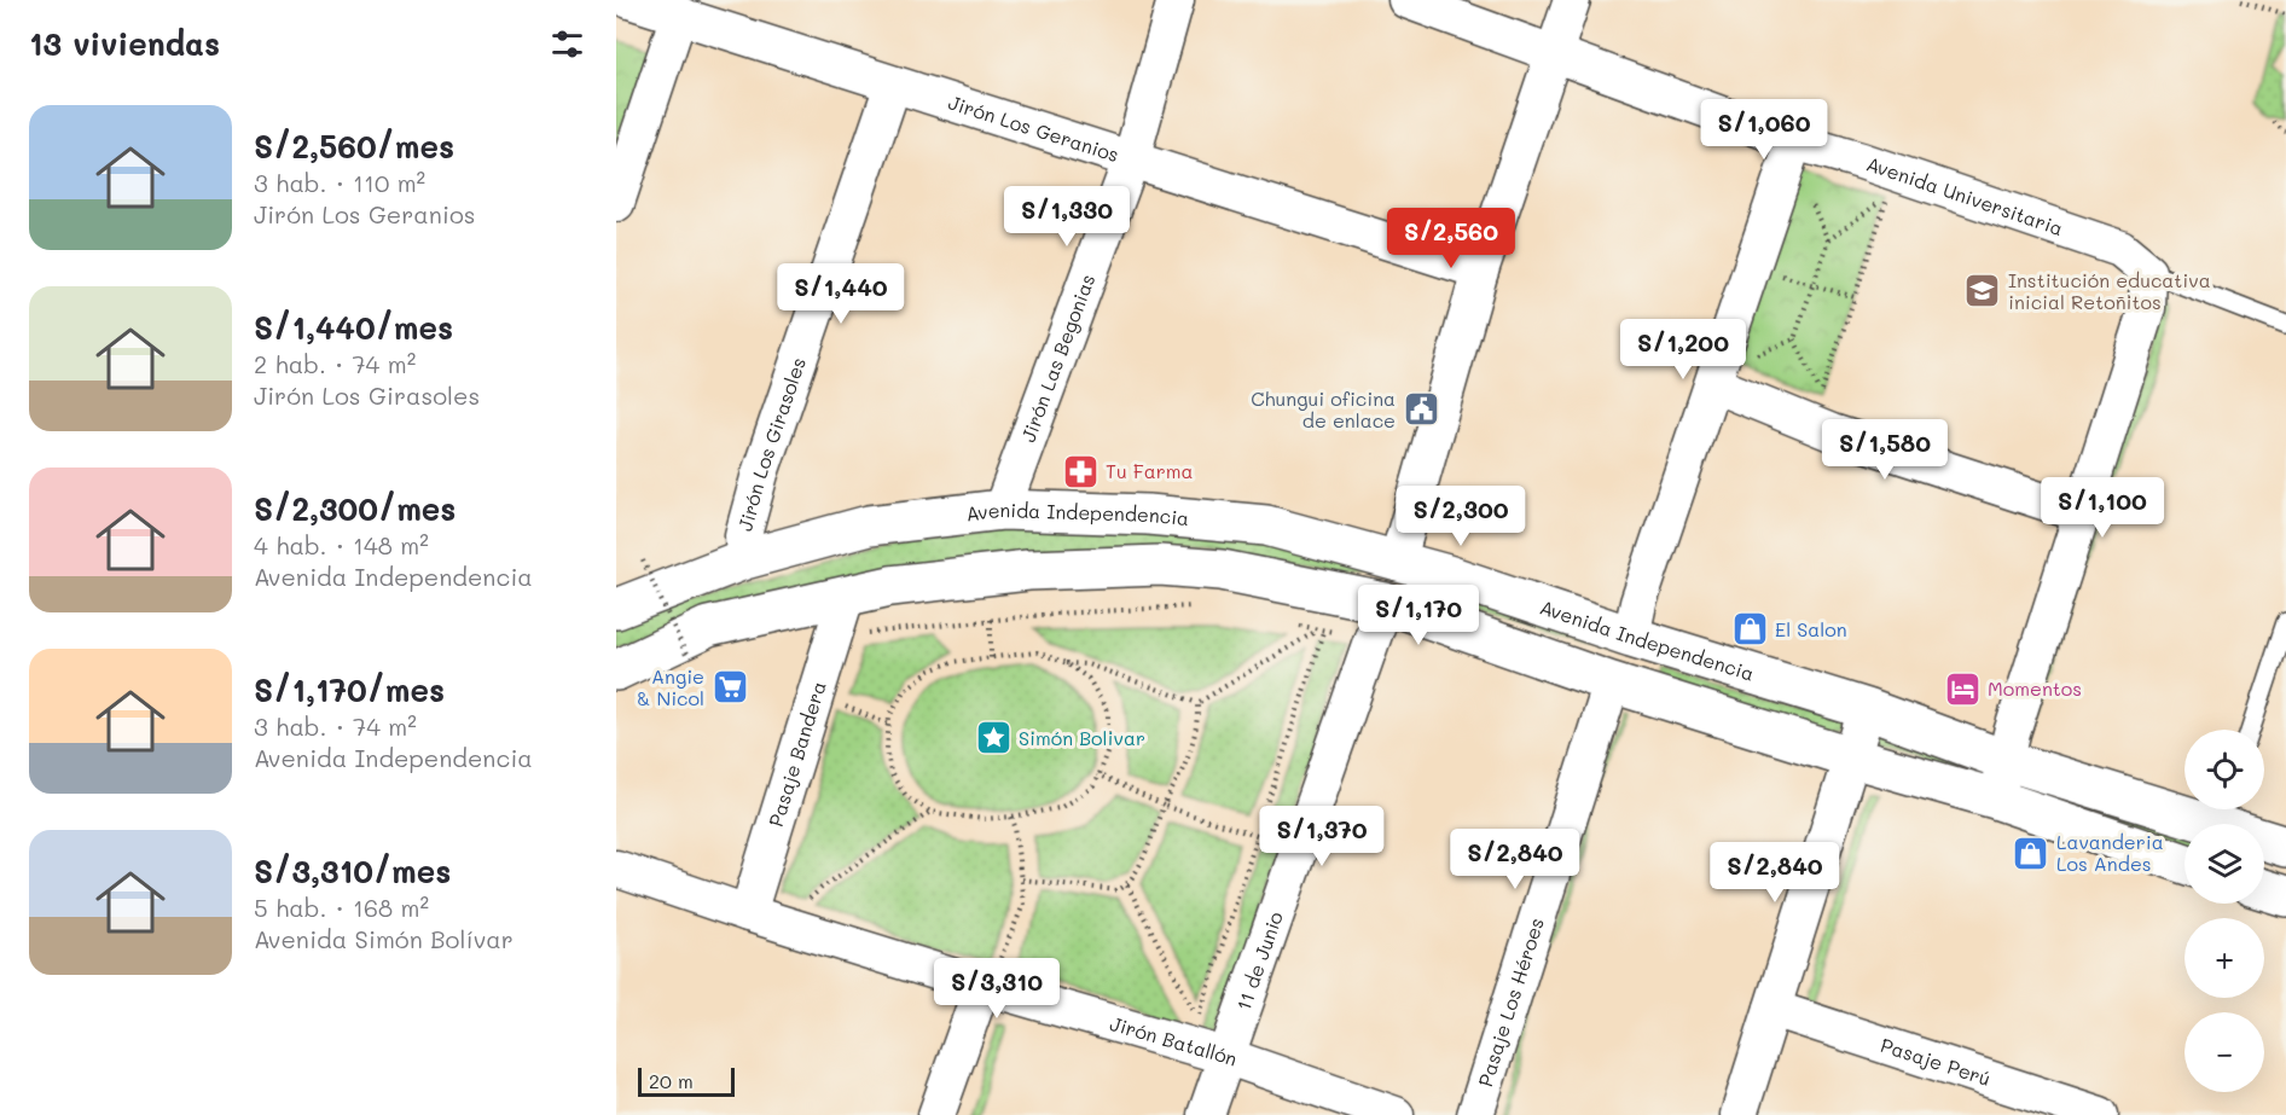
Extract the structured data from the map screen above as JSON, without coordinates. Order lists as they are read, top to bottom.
{
  "streets": {
    "street": [
      "Jirón Los Geranios",
      "Avenida Universitaria",
      "Jirón Las Begonias",
      "Jirón Los Girasoles",
      "Avenida Independencia",
      "Pasaje Bandera",
      "11 de Junio",
      "Pasaje Los Héroes",
      "Jirón Batallón",
      "Pasaje Perú"
    ]
  },
  "crossings": [
    ["Jirón Los Geranios", "Jirón Las Begonias"],
    ["Jirón Los Geranios", "Jirón Los Girasoles"],
    ["Jirón Las Begonias", "Avenida Independencia"],
    ["Jirón Los Girasoles", "Avenida Independencia"],
    ["Pasaje Bandera", "Jirón Batallón"],
    ["11 de Junio", "Jirón Batallón"]
  ],
  "places": {
    "school or university": ["Institución educativa inicial Retoñitos"],
    "public building": ["Chungui oficina de enlace"],
    "pharmacy": ["Tu Farma"],
    "shop": ["El Salon", "Lavanderia Los Andes"],
    "supermarket": ["Angie & Nicol"],
    "hotel": ["Momentos"],
    "place": ["Simón Bolivar"]
  },
  "scale_bar": "20 m",
  "page": {
    "heading": "13 viviendas",
    "list": [
      {
        "name": "S/2,560/mes",
        "note": "3 hab. · 110 m² · Jirón Los Geranios"
      },
      {
        "name": "S/1,440/mes",
        "note": "2 hab. · 74 m² · Jirón Los Girasoles"
      },
      {
        "name": "S/2,300/mes",
        "note": "4 hab. · 148 m² · Avenida Independencia"
      },
      {
        "name": "S/1,170/mes",
        "note": "3 hab. · 74 m² · Avenida Independencia"
      },
      {
        "name": "S/3,310/mes",
        "note": "5 hab. · 168 m² · Avenida Simón Bolívar"
      }
    ],
    "price": [
      "S/1,060",
      "S/1,330",
      "S/2,560",
      "S/1,440",
      "S/1,200",
      "S/1,580",
      "S/1,100",
      "S/2,300",
      "S/1,170",
      "S/1,370",
      "S/2,840",
      "S/2,840",
      "S/3,310"
    ],
    "map_buttons": ["+", "−"],
    "scale": "20 m"
  }
}
